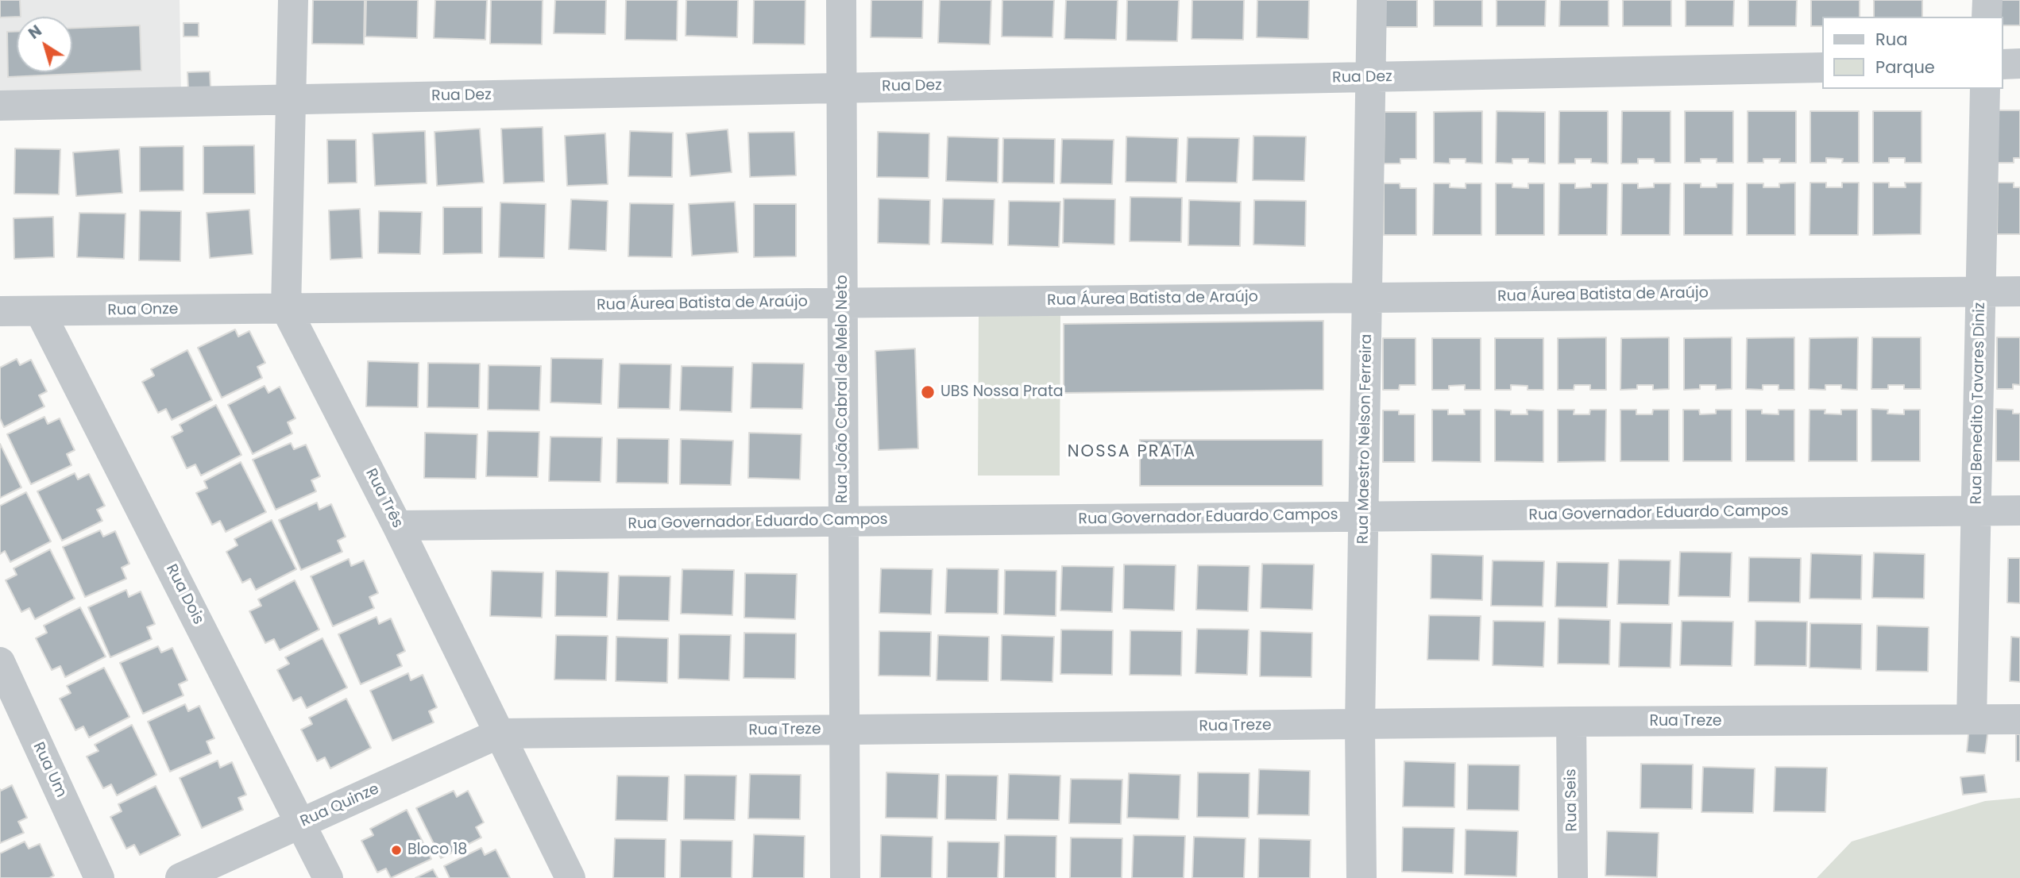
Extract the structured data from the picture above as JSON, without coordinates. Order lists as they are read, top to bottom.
{
  "streets": {
    "street": [
      "Rua Dez",
      "Rua Áurea Batista de Araújo",
      "Rua Onze",
      "Rua João Cabral de Melo Neto",
      "Rua Benedito Tavares Diniz",
      "Rua Maestro Nelson Ferreira",
      "Rua Três",
      "Rua Governador Eduardo Campos",
      "Rua Dois",
      "Rua Treze",
      "Rua Um",
      "Rua Seis",
      "Rua Quinze"
    ]
  },
  "crossings": [
    ["Rua Dez", "Rua João Cabral de Melo Neto"],
    ["Rua Dez", "Rua Maestro Nelson Ferreira"],
    ["Rua Dez", "Rua Três"],
    ["Rua Áurea Batista de Araújo", "Rua Onze"],
    ["Rua Áurea Batista de Araújo", "Rua João Cabral de Melo Neto"],
    ["Rua Áurea Batista de Araújo", "Rua Benedito Tavares Diniz"],
    ["Rua Áurea Batista de Araújo", "Rua Maestro Nelson Ferreira"],
    ["Rua Áurea Batista de Araújo", "Rua Três"],
    ["Rua Onze", "Rua Três"],
    ["Rua Onze", "Rua Dois"],
    ["Rua João Cabral de Melo Neto", "Rua Governador Eduardo Campos"],
    ["Rua João Cabral de Melo Neto", "Rua Treze"],
    ["Rua Benedito Tavares Diniz", "Rua Governador Eduardo Campos"],
    ["Rua Benedito Tavares Diniz", "Rua Treze"],
    ["Rua Maestro Nelson Ferreira", "Rua Governador Eduardo Campos"],
    ["Rua Maestro Nelson Ferreira", "Rua Treze"],
    ["Rua Três", "Rua Governador Eduardo Campos"],
    ["Rua Três", "Rua Treze"],
    ["Rua Três", "Rua Quinze"],
    ["Rua Dois", "Rua Quinze"],
    ["Rua Treze", "Rua Seis"],
    ["Rua Treze", "Rua Quinze"]
  ],
  "districts": ["NOSSA PRATA"],
  "places": ["UBS Nossa Prata", "Bloco 18"],
  "legend": ["Rua", "Parque"],
  "north": "top left"
}
